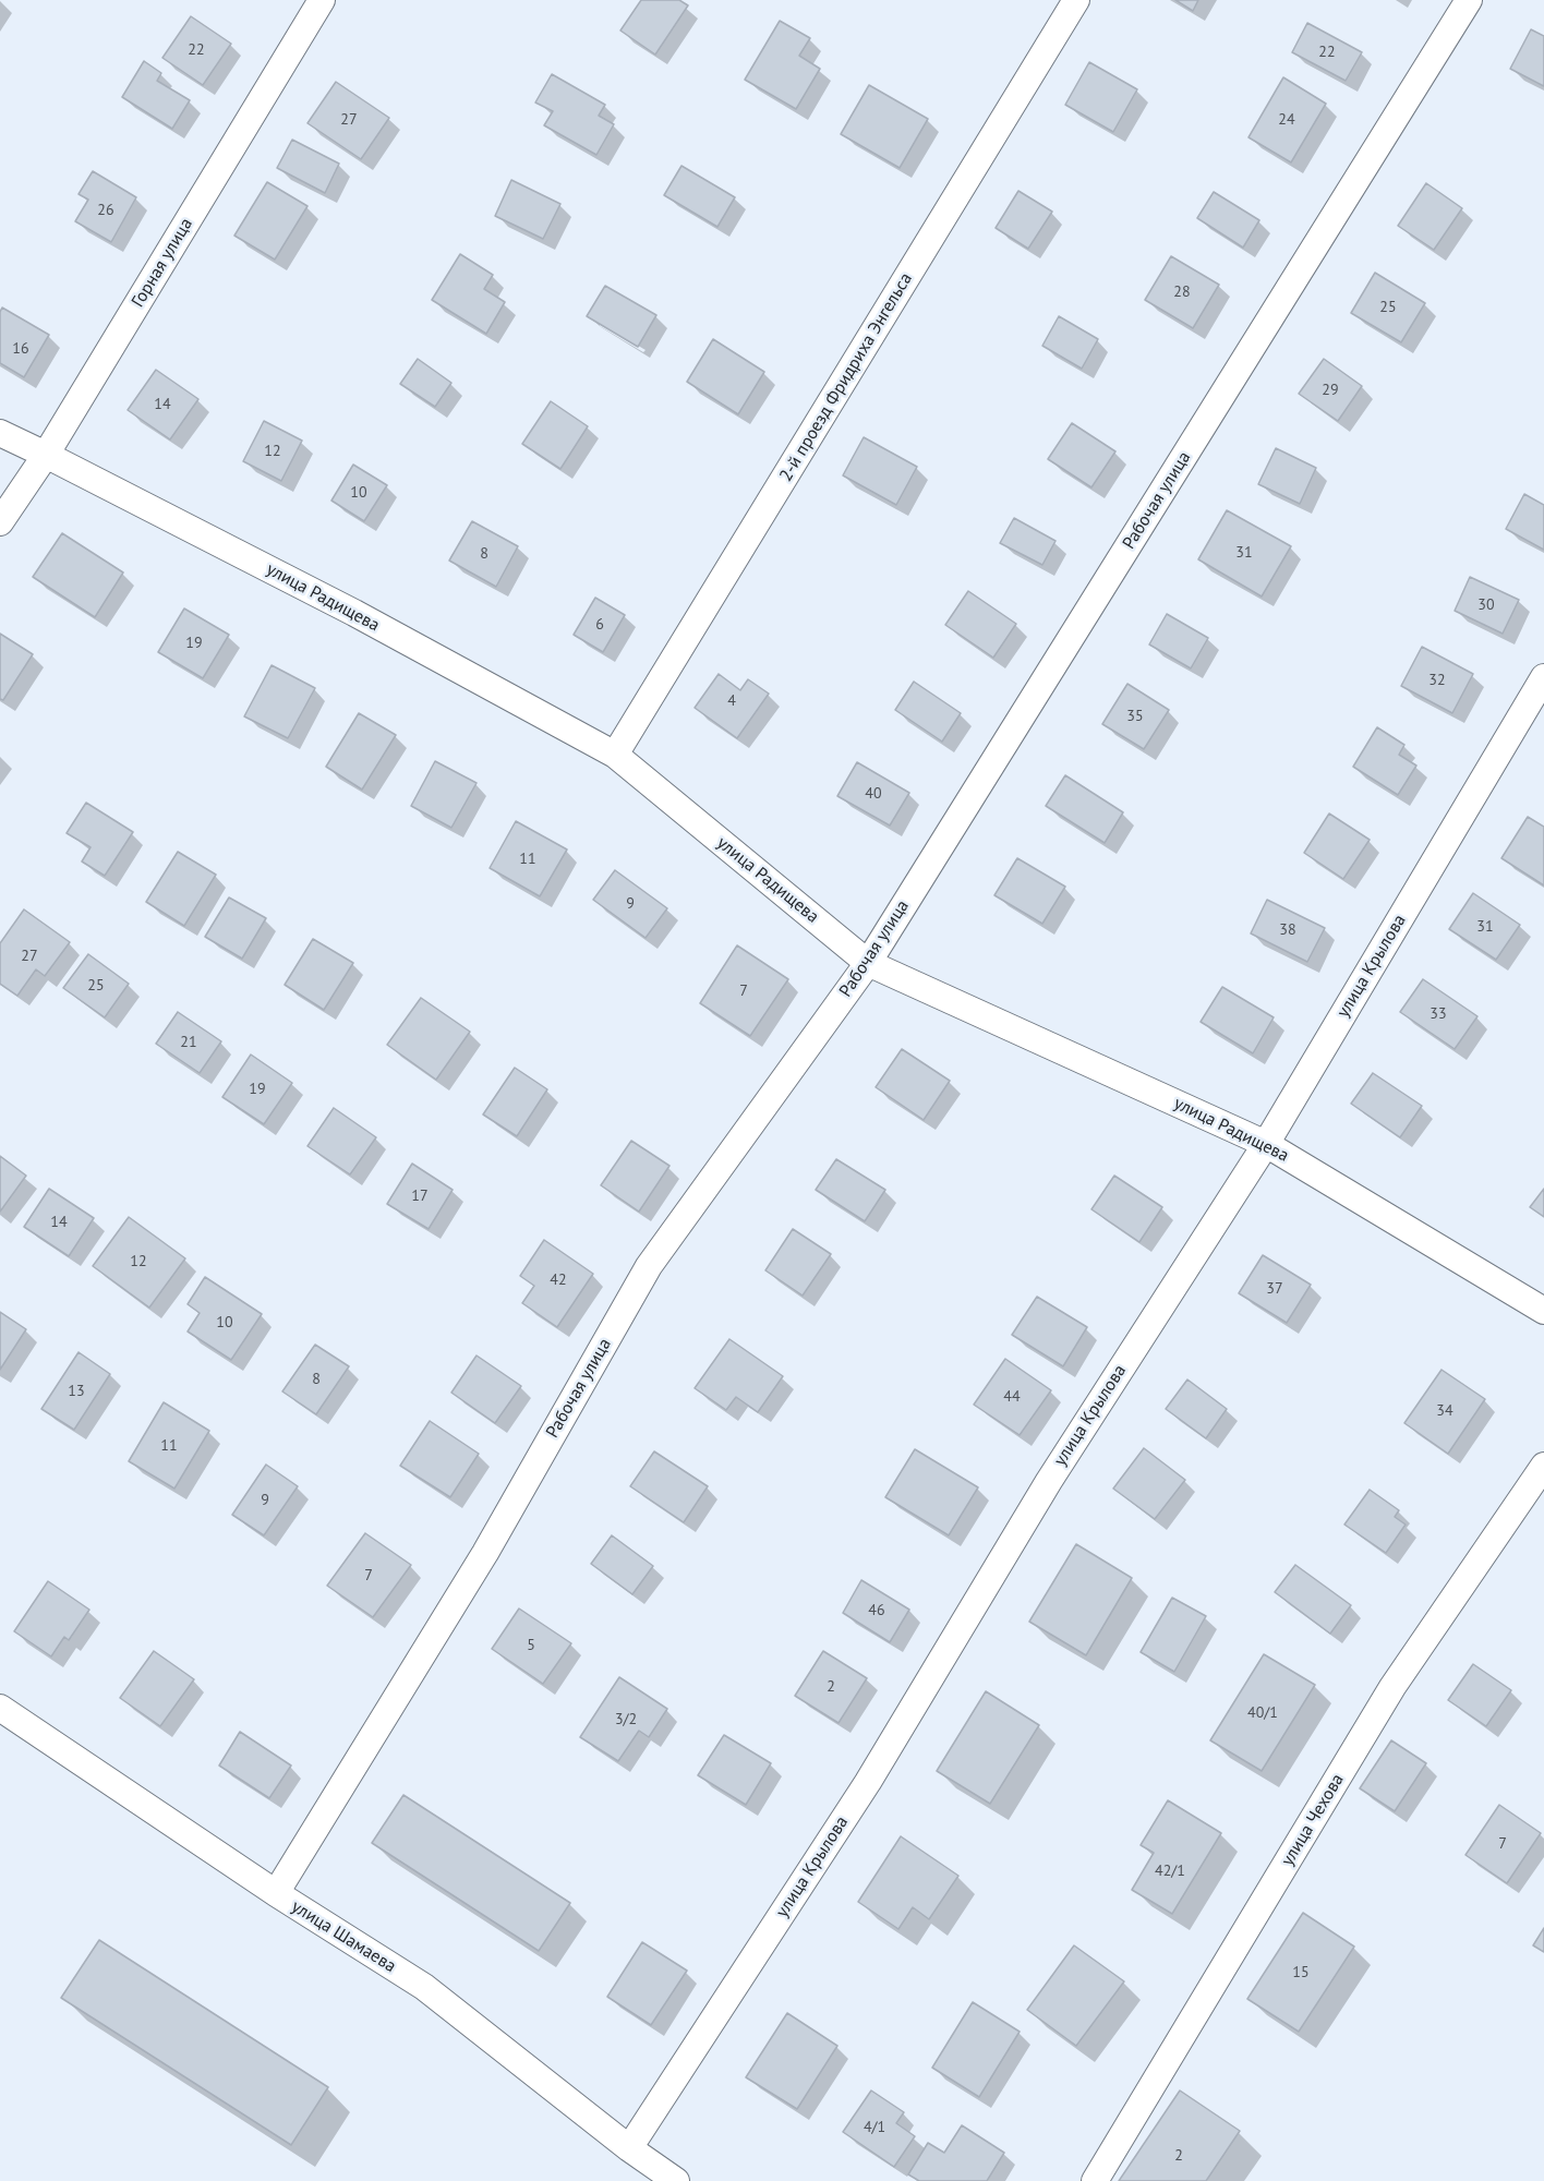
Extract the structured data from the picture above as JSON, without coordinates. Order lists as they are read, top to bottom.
{
  "streets": {
    "street": [
      "Горная улица",
      "2-й проезд Фридриха Энгельса",
      "Рабочая улица",
      "улица Радищева",
      "улица Крылова",
      "улица Чехова",
      "улица Шамаева"
    ]
  },
  "crossings": [
    ["Горная улица", "улица Радищева"],
    ["2-й проезд Фридриха Энгельса", "улица Радищева"],
    ["Рабочая улица", "улица Радищева"],
    ["Рабочая улица", "улица Шамаева"],
    ["улица Радищева", "улица Крылова"],
    ["улица Крылова", "улица Шамаева"]
  ],
  "house_numbers": [
    "22",
    "22",
    "27",
    "24",
    "26",
    "28",
    "25",
    "16",
    "29",
    "14",
    "12",
    "10",
    "31",
    "8",
    "30",
    "6",
    "19",
    "32",
    "4",
    "35",
    "40",
    "11",
    "9",
    "31",
    "38",
    "27",
    "25",
    "7",
    "33",
    "21",
    "19",
    "17",
    "14",
    "12",
    "42",
    "37",
    "10",
    "8",
    "13",
    "44",
    "34",
    "11",
    "9",
    "7",
    "46",
    "5",
    "2",
    "40/1",
    "3/2",
    "7",
    "42/1",
    "15",
    "4/1",
    "2"
  ]
}
